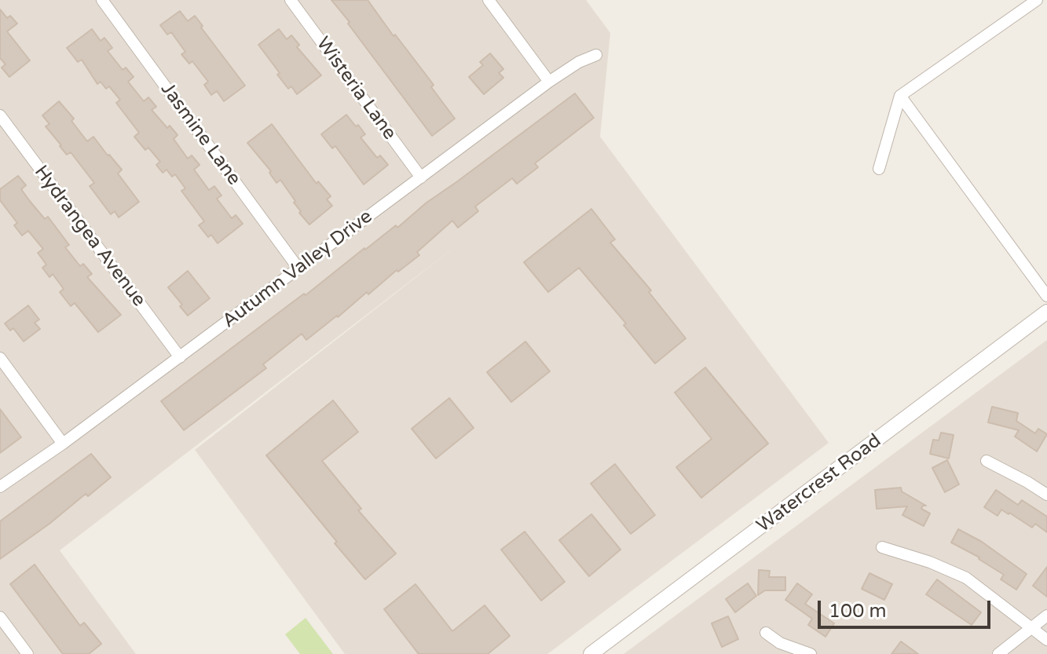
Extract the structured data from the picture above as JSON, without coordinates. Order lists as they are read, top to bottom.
{
  "streets": {
    "street": [
      "Wisteria Lane",
      "Jasmine Lane",
      "Hydrangea Avenue",
      "Autumn Valley Drive",
      "Watercrest Road"
    ]
  },
  "crossings": [
    ["Wisteria Lane", "Autumn Valley Drive"],
    ["Jasmine Lane", "Autumn Valley Drive"],
    ["Hydrangea Avenue", "Autumn Valley Drive"]
  ],
  "scale_bar": "100 m"
}
